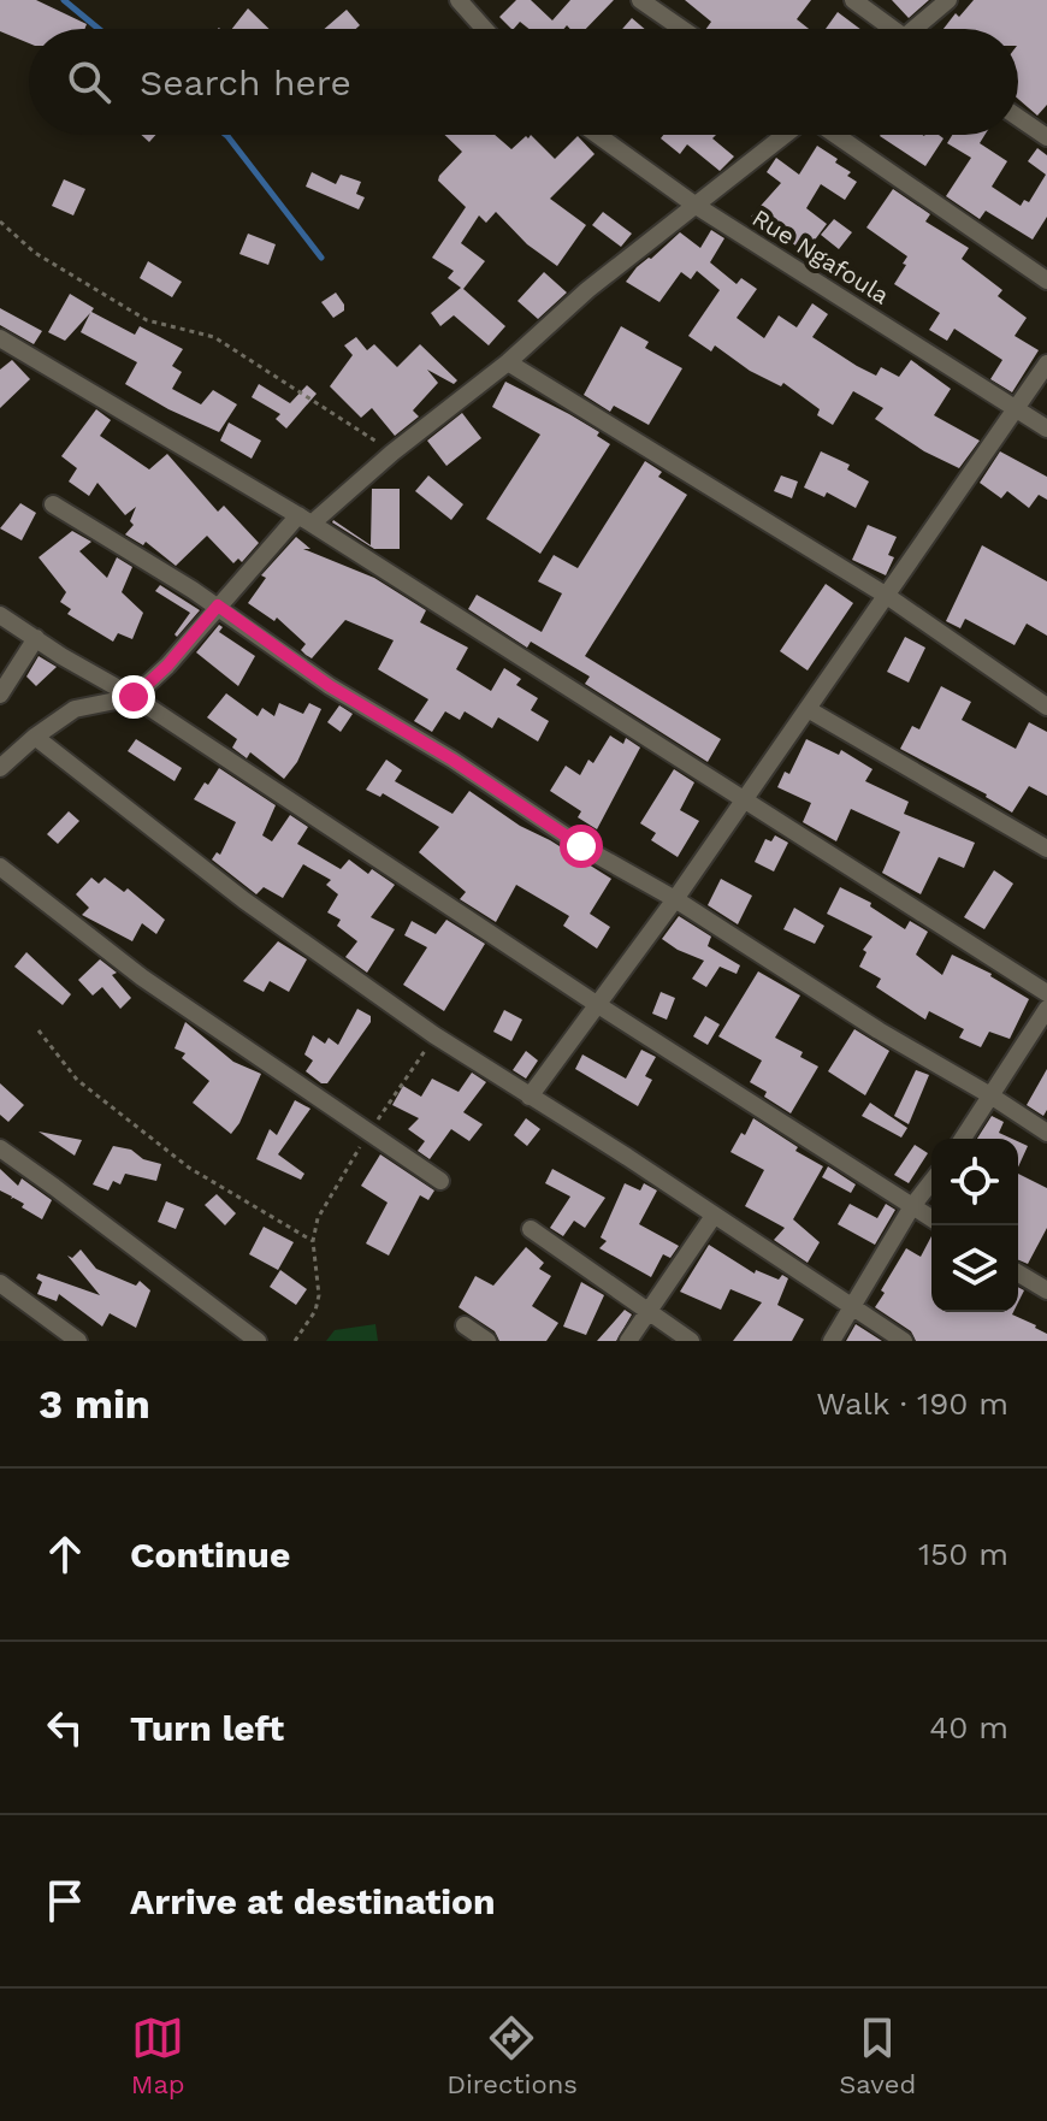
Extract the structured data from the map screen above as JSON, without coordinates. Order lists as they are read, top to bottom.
{
  "streets": {
    "street": ["Rue Ngafoula"]
  },
  "page": {
    "search": "Search here",
    "heading": ["3 min", "Walk · 190 m"],
    "list": [
      ["Continue", "150 m"],
      ["Turn left", "40 m"],
      "Arrive at destination"
    ],
    "nav": ["Map", "Directions", "Saved"]
  }
}
